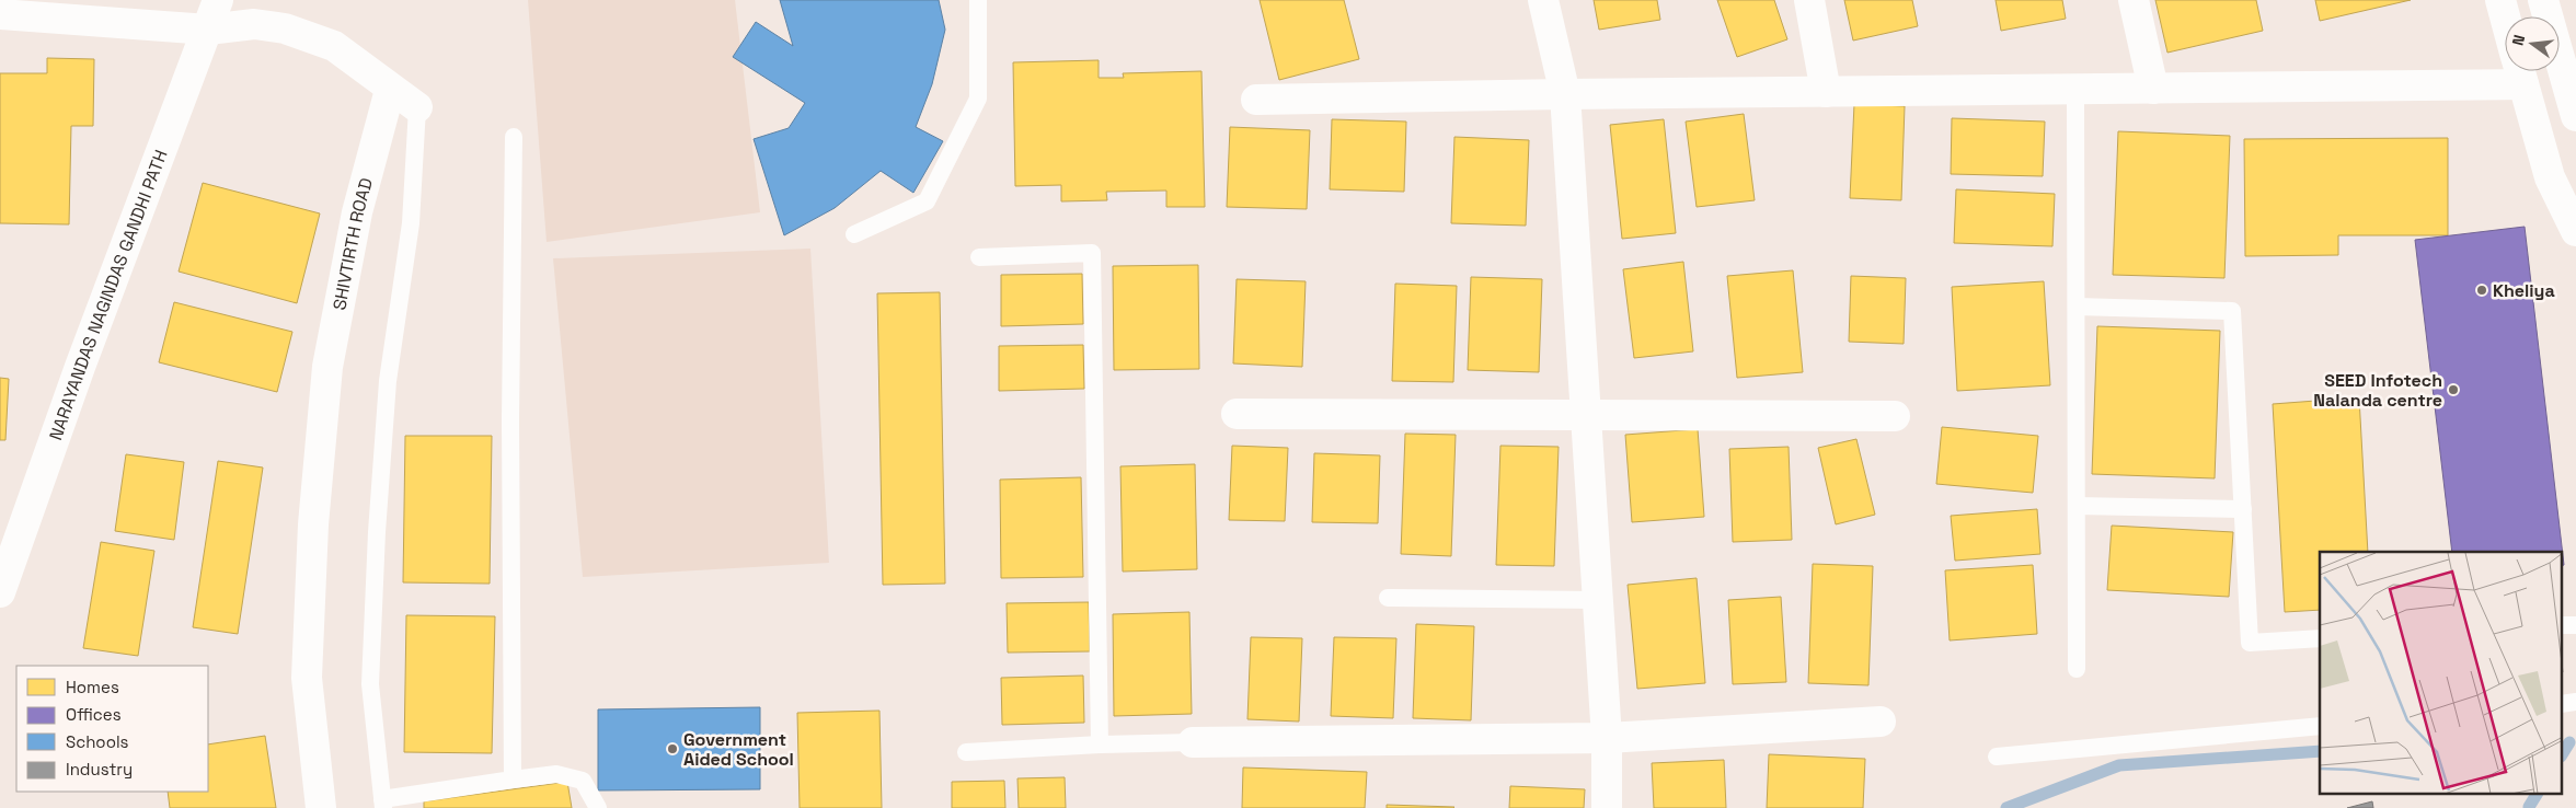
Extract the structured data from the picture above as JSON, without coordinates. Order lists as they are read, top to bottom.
{
  "streets": {
    "street": ["SHIVTIRTH ROAD", "NARAYANDAS NAGINDAS GANDHI PATH"]
  },
  "places": ["Kheliya", "SEED Infotech Nalanda centre", "Government Aided School"],
  "legend": [
    "Homes",
    "Offices",
    "Schools",
    "Industry"
  ],
  "north": "left"
}
